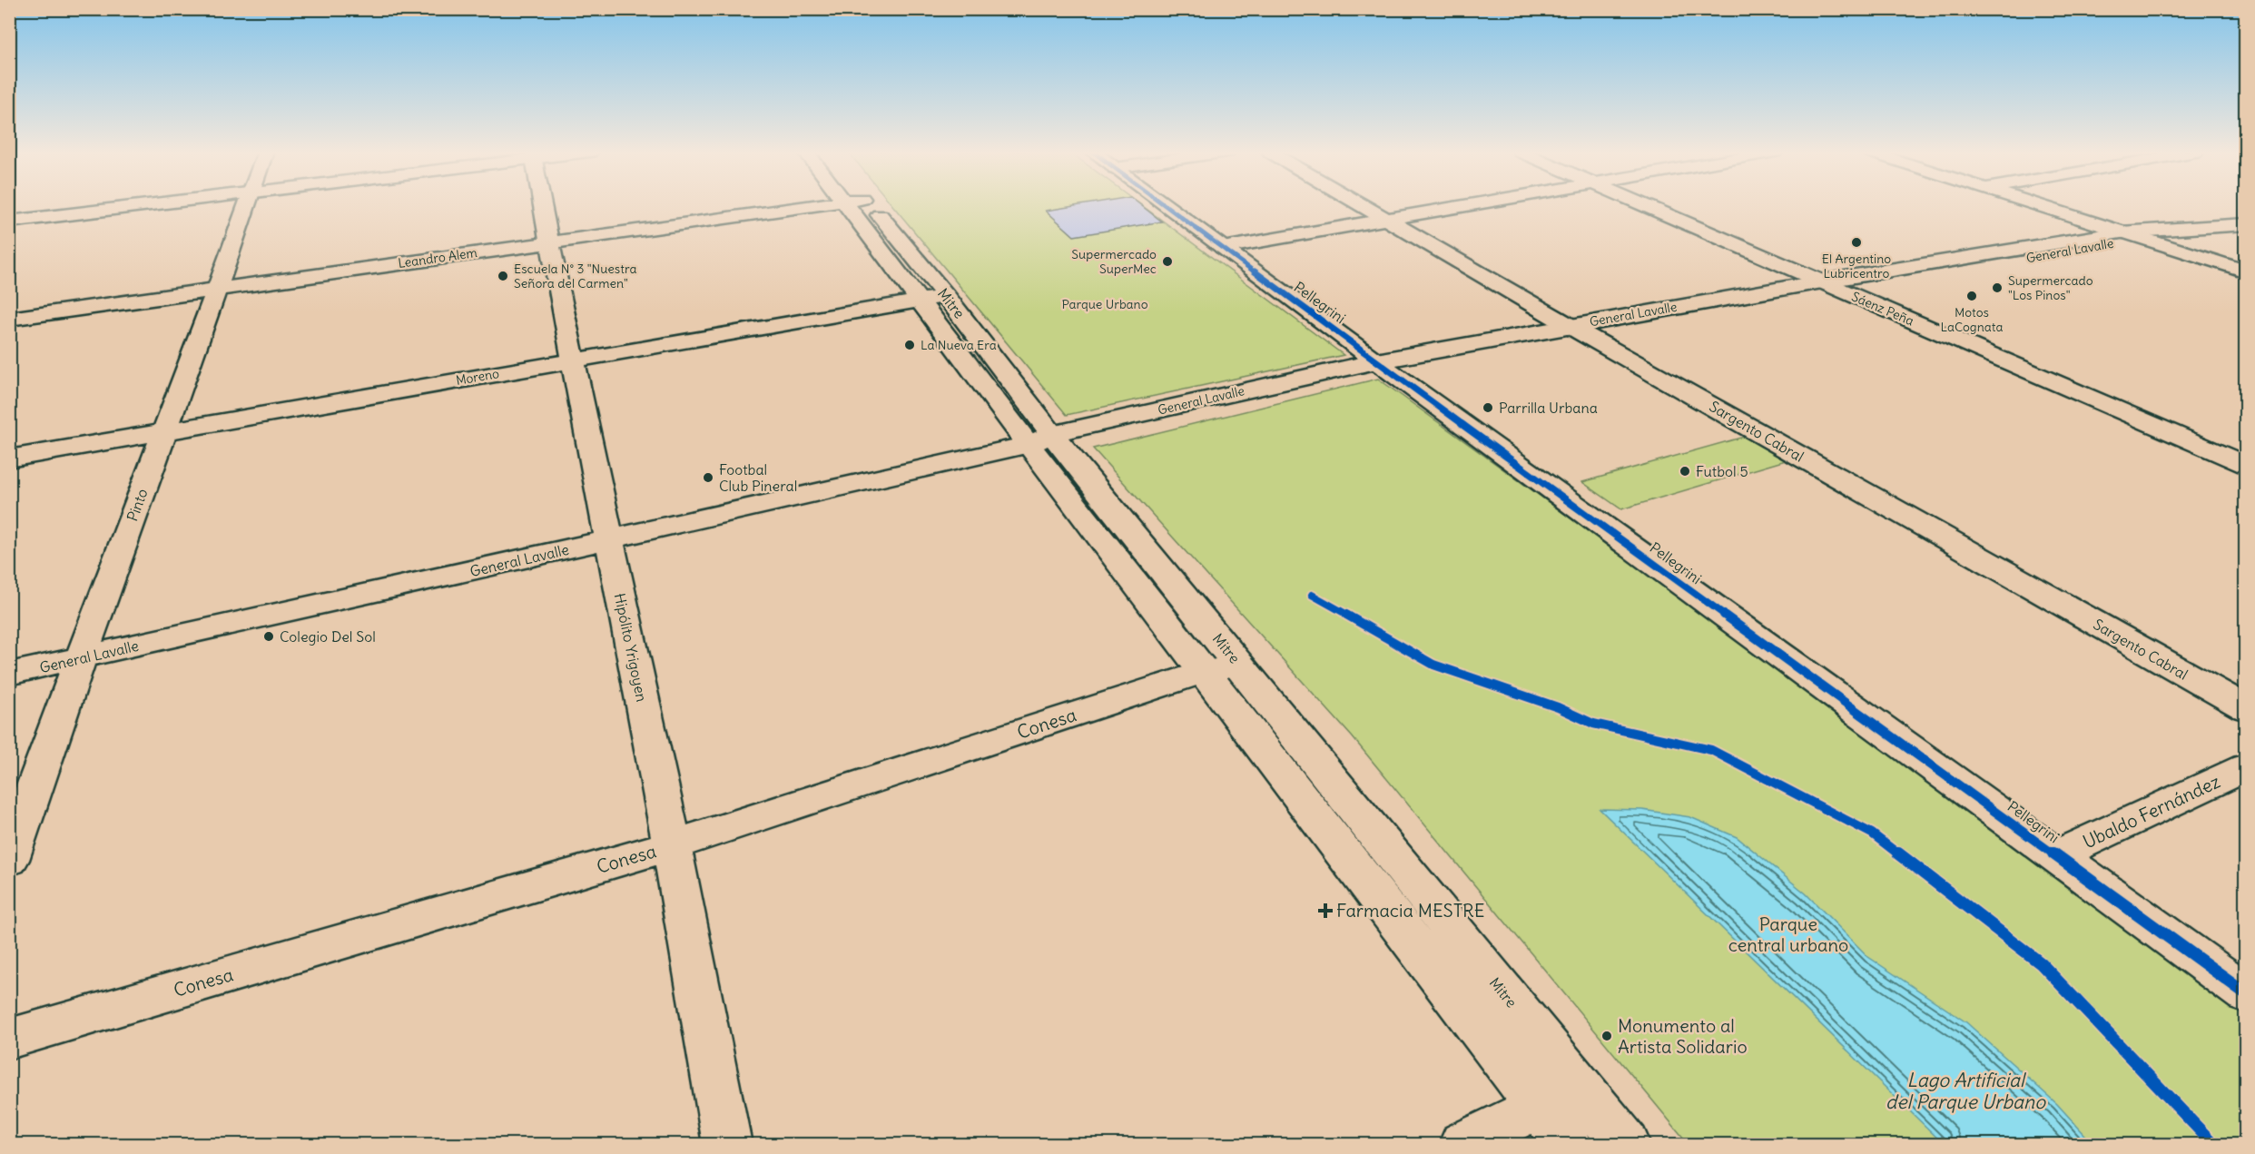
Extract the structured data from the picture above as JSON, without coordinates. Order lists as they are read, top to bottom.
{
  "streets": {
    "street": [
      "General Lavalle",
      "Leandro Alem",
      "Pellegrini",
      "Mitre",
      "Sáenz Peña",
      "Moreno",
      "Sargento Cabral",
      "Pinto",
      "Hipólito Yrigoyen",
      "Conesa",
      "Ubaldo Fernández"
    ]
  },
  "crossings": [
    ["General Lavalle", "Pellegrini"],
    ["General Lavalle", "Mitre"],
    ["General Lavalle", "Sáenz Peña"],
    ["General Lavalle", "Sargento Cabral"],
    ["General Lavalle", "Pinto"],
    ["General Lavalle", "Hipólito Yrigoyen"],
    ["Leandro Alem", "Pinto"],
    ["Leandro Alem", "Hipólito Yrigoyen"],
    ["Pellegrini", "Ubaldo Fernández"],
    ["Mitre", "Moreno"],
    ["Mitre", "Conesa"],
    ["Moreno", "Pinto"],
    ["Moreno", "Hipólito Yrigoyen"],
    ["Hipólito Yrigoyen", "Conesa"]
  ],
  "water": ["Lago Artificial del Parque Urbano"],
  "parks": ["Parque Urbano", "Parque central urbano"],
  "places": {
    "other": [
      "El Argentino Lubricentro",
      "Supermercado SuperMec",
      "Escuela N° 3 \"Nuestra Señora del Carmen\"",
      "Supermercado \"Los Pinos\"",
      "Motos LaCognata",
      "La Nueva Era",
      "Parrilla Urbana",
      "Futbol 5",
      "Footbal Club Pineral",
      "Colegio Del Sol",
      "Monumento al Artista Solidario"
    ],
    "health": ["Farmacia MESTRE"]
  }
}
